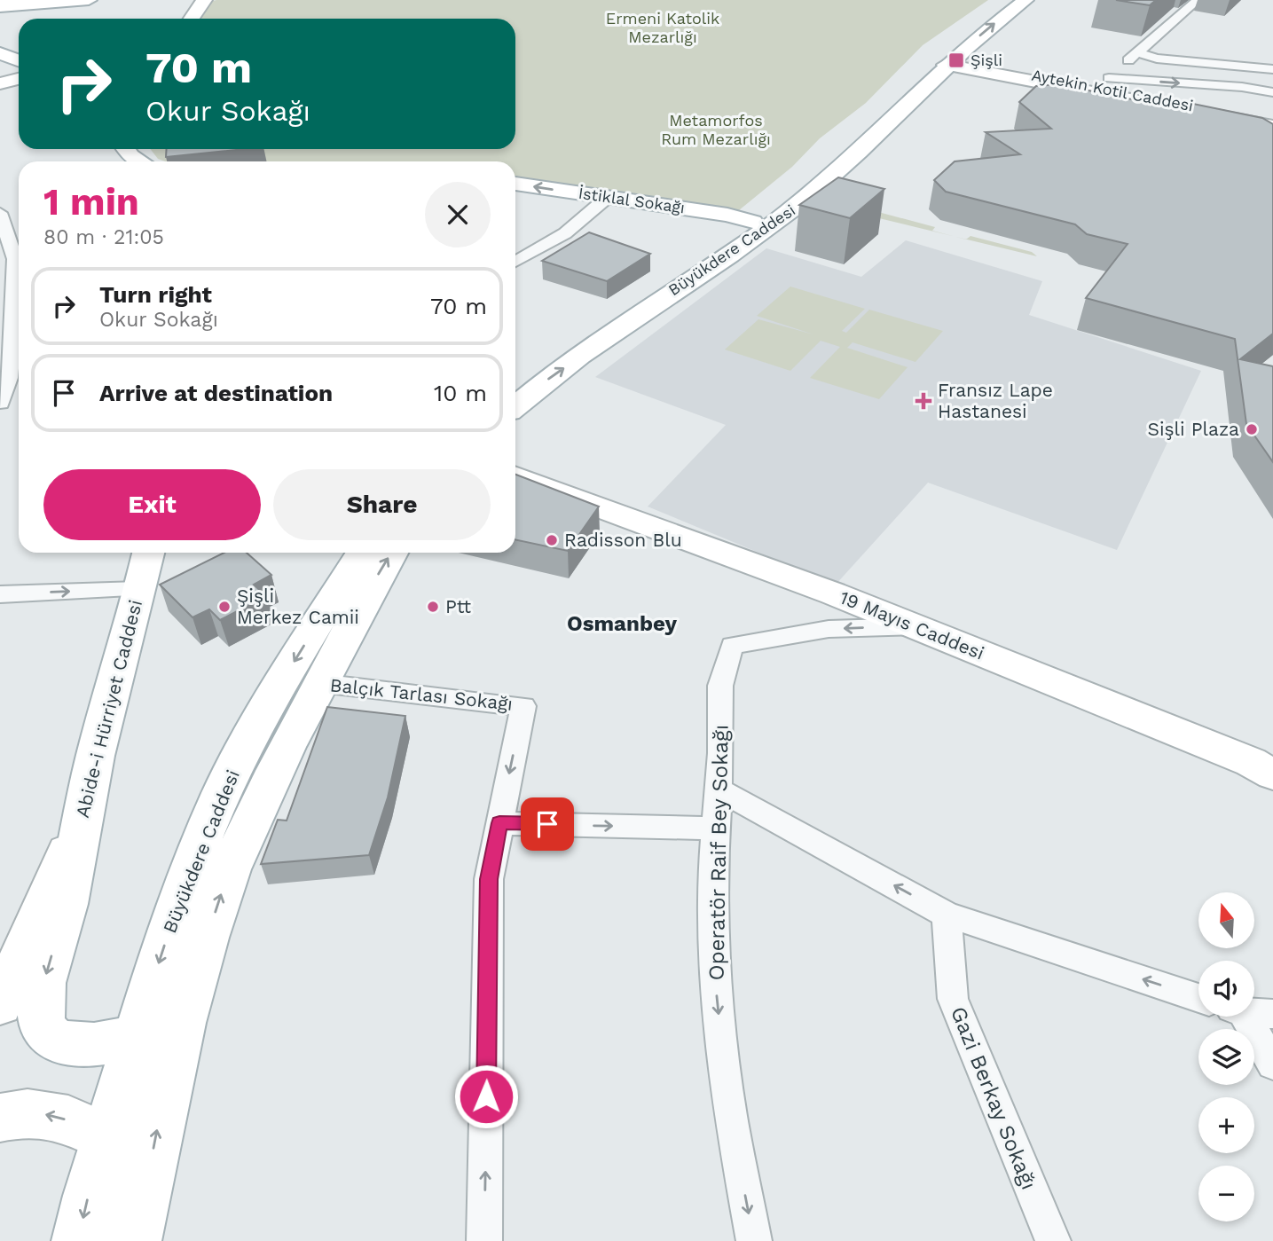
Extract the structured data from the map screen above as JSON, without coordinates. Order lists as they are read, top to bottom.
{
  "streets": {
    "main road": [
      "Aytekin Kotil Caddesi",
      "İstiklal Sokağı",
      "Büyükdere Caddesi",
      "19 Mayıs Caddesi",
      "Abide-i Hürriyet Caddesi"
    ],
    "street": ["Balçık Tarlası Sokağı", "Operatör Raif Bey Sokağı", "Gazi Berkay Sokağı"]
  },
  "crossings": [
    ["Aytekin Kotil Caddesi", "Büyükdere Caddesi"],
    ["İstiklal Sokağı", "Büyükdere Caddesi"],
    ["Büyükdere Caddesi", "Balçık Tarlası Sokağı"],
    ["19 Mayıs Caddesi", "Operatör Raif Bey Sokağı"]
  ],
  "one_way": ["İstiklal Sokağı", "Operatör Raif Bey Sokağı"],
  "districts": ["Osmanbey"],
  "parks": ["Ermeni Katolik Mezarlığı", "Metamorfos Rum Mezarlığı"],
  "places": {
    "transit": ["Şişli"],
    "health": ["Fransız Lape Hastanesi"],
    "other": [
      "Sişli Plaza",
      "Radisson Blu",
      "Şişli Merkez Camii",
      "Ptt"
    ]
  },
  "north": "top",
  "page": {
    "turn": ["70 m", "Okur Sokağı"],
    "heading": ["1 min", "80 m · 21:05"],
    "list": [
      {
        "name": "Turn right",
        "note": "Okur Sokağı",
        "value": "70 m"
      },
      {
        "name": "Arrive at destination",
        "value": "10 m"
      }
    ],
    "buttons": ["Exit", "Share"],
    "map_buttons": ["+", "−"]
  }
}
